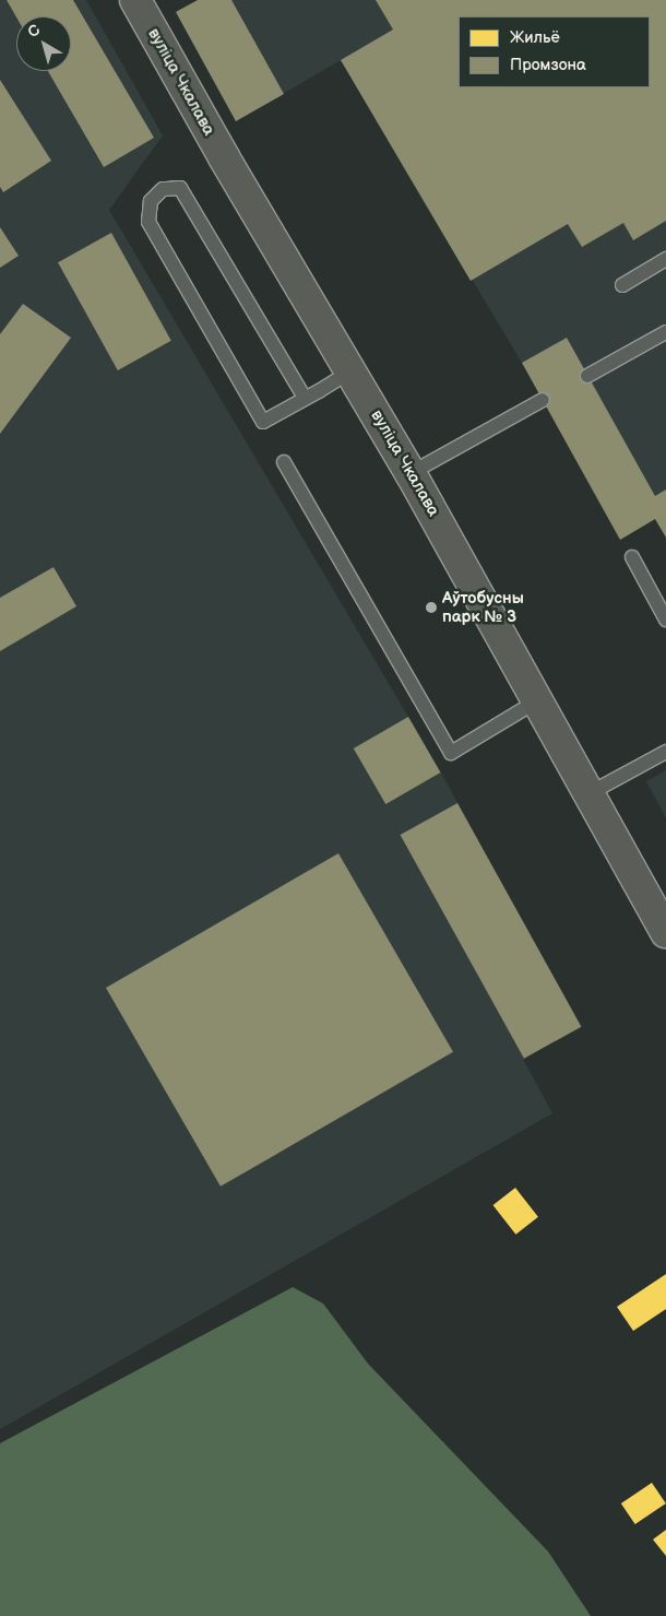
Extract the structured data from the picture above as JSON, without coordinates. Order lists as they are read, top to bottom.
{
  "streets": {
    "highway": ["вуліца Чкалава"]
  },
  "places": ["Аўтобусны парк № 3"],
  "legend": ["Жильё", "Промзона"],
  "north": "top left"
}
